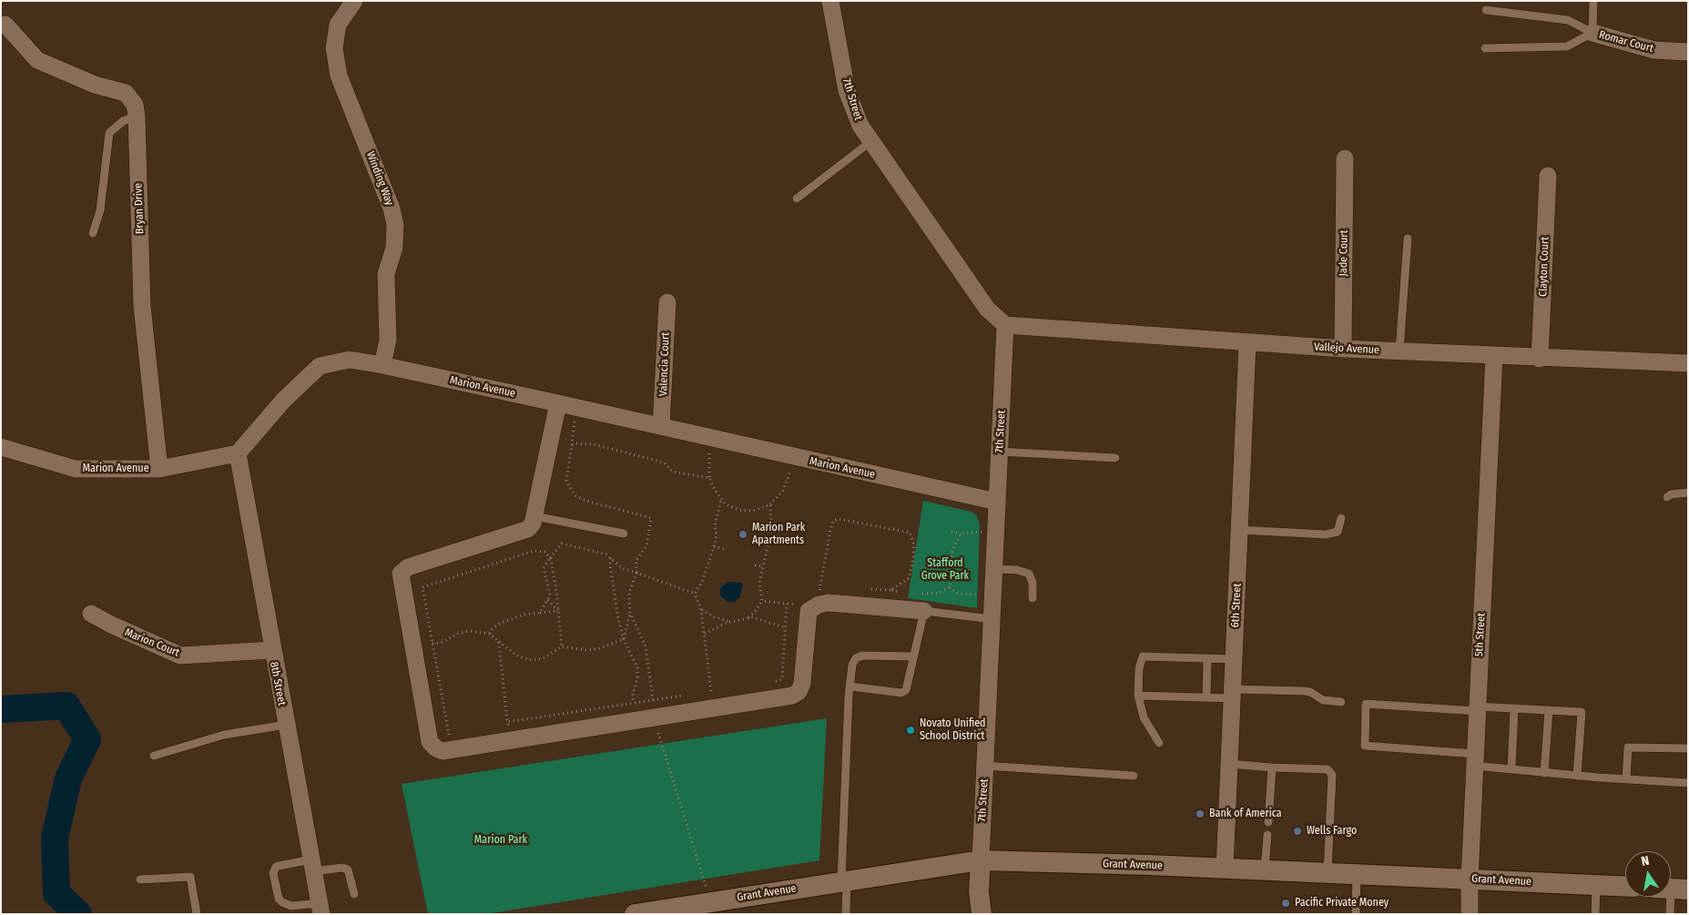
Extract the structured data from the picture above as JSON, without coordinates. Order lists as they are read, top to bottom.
{
  "streets": {
    "street": [
      "Romar Court",
      "7th Street",
      "Winding Way",
      "Bryan Drive",
      "Jade Court",
      "Clayton Court",
      "Vallejo Avenue",
      "Valencia Court",
      "Marion Avenue",
      "6th Street",
      "5th Street",
      "Marion Court",
      "8th Street",
      "Grant Avenue"
    ]
  },
  "crossings": [
    ["7th Street", "Vallejo Avenue"],
    ["7th Street", "Marion Avenue"],
    ["7th Street", "Grant Avenue"],
    ["Winding Way", "Marion Avenue"],
    ["Bryan Drive", "Marion Avenue"],
    ["Jade Court", "Vallejo Avenue"],
    ["Clayton Court", "Vallejo Avenue"],
    ["Vallejo Avenue", "6th Street"],
    ["Vallejo Avenue", "5th Street"],
    ["Valencia Court", "Marion Avenue"],
    ["Marion Avenue", "8th Street"],
    ["6th Street", "Grant Avenue"],
    ["5th Street", "Grant Avenue"],
    ["Marion Court", "8th Street"]
  ],
  "parks": ["Stafford Grove Park", "Marion Park"],
  "places": [
    "Marion Park Apartments",
    "Novato Unified School District",
    "Bank of America",
    "Wells Fargo",
    "Pacific Private Money"
  ],
  "north": "top"
}
